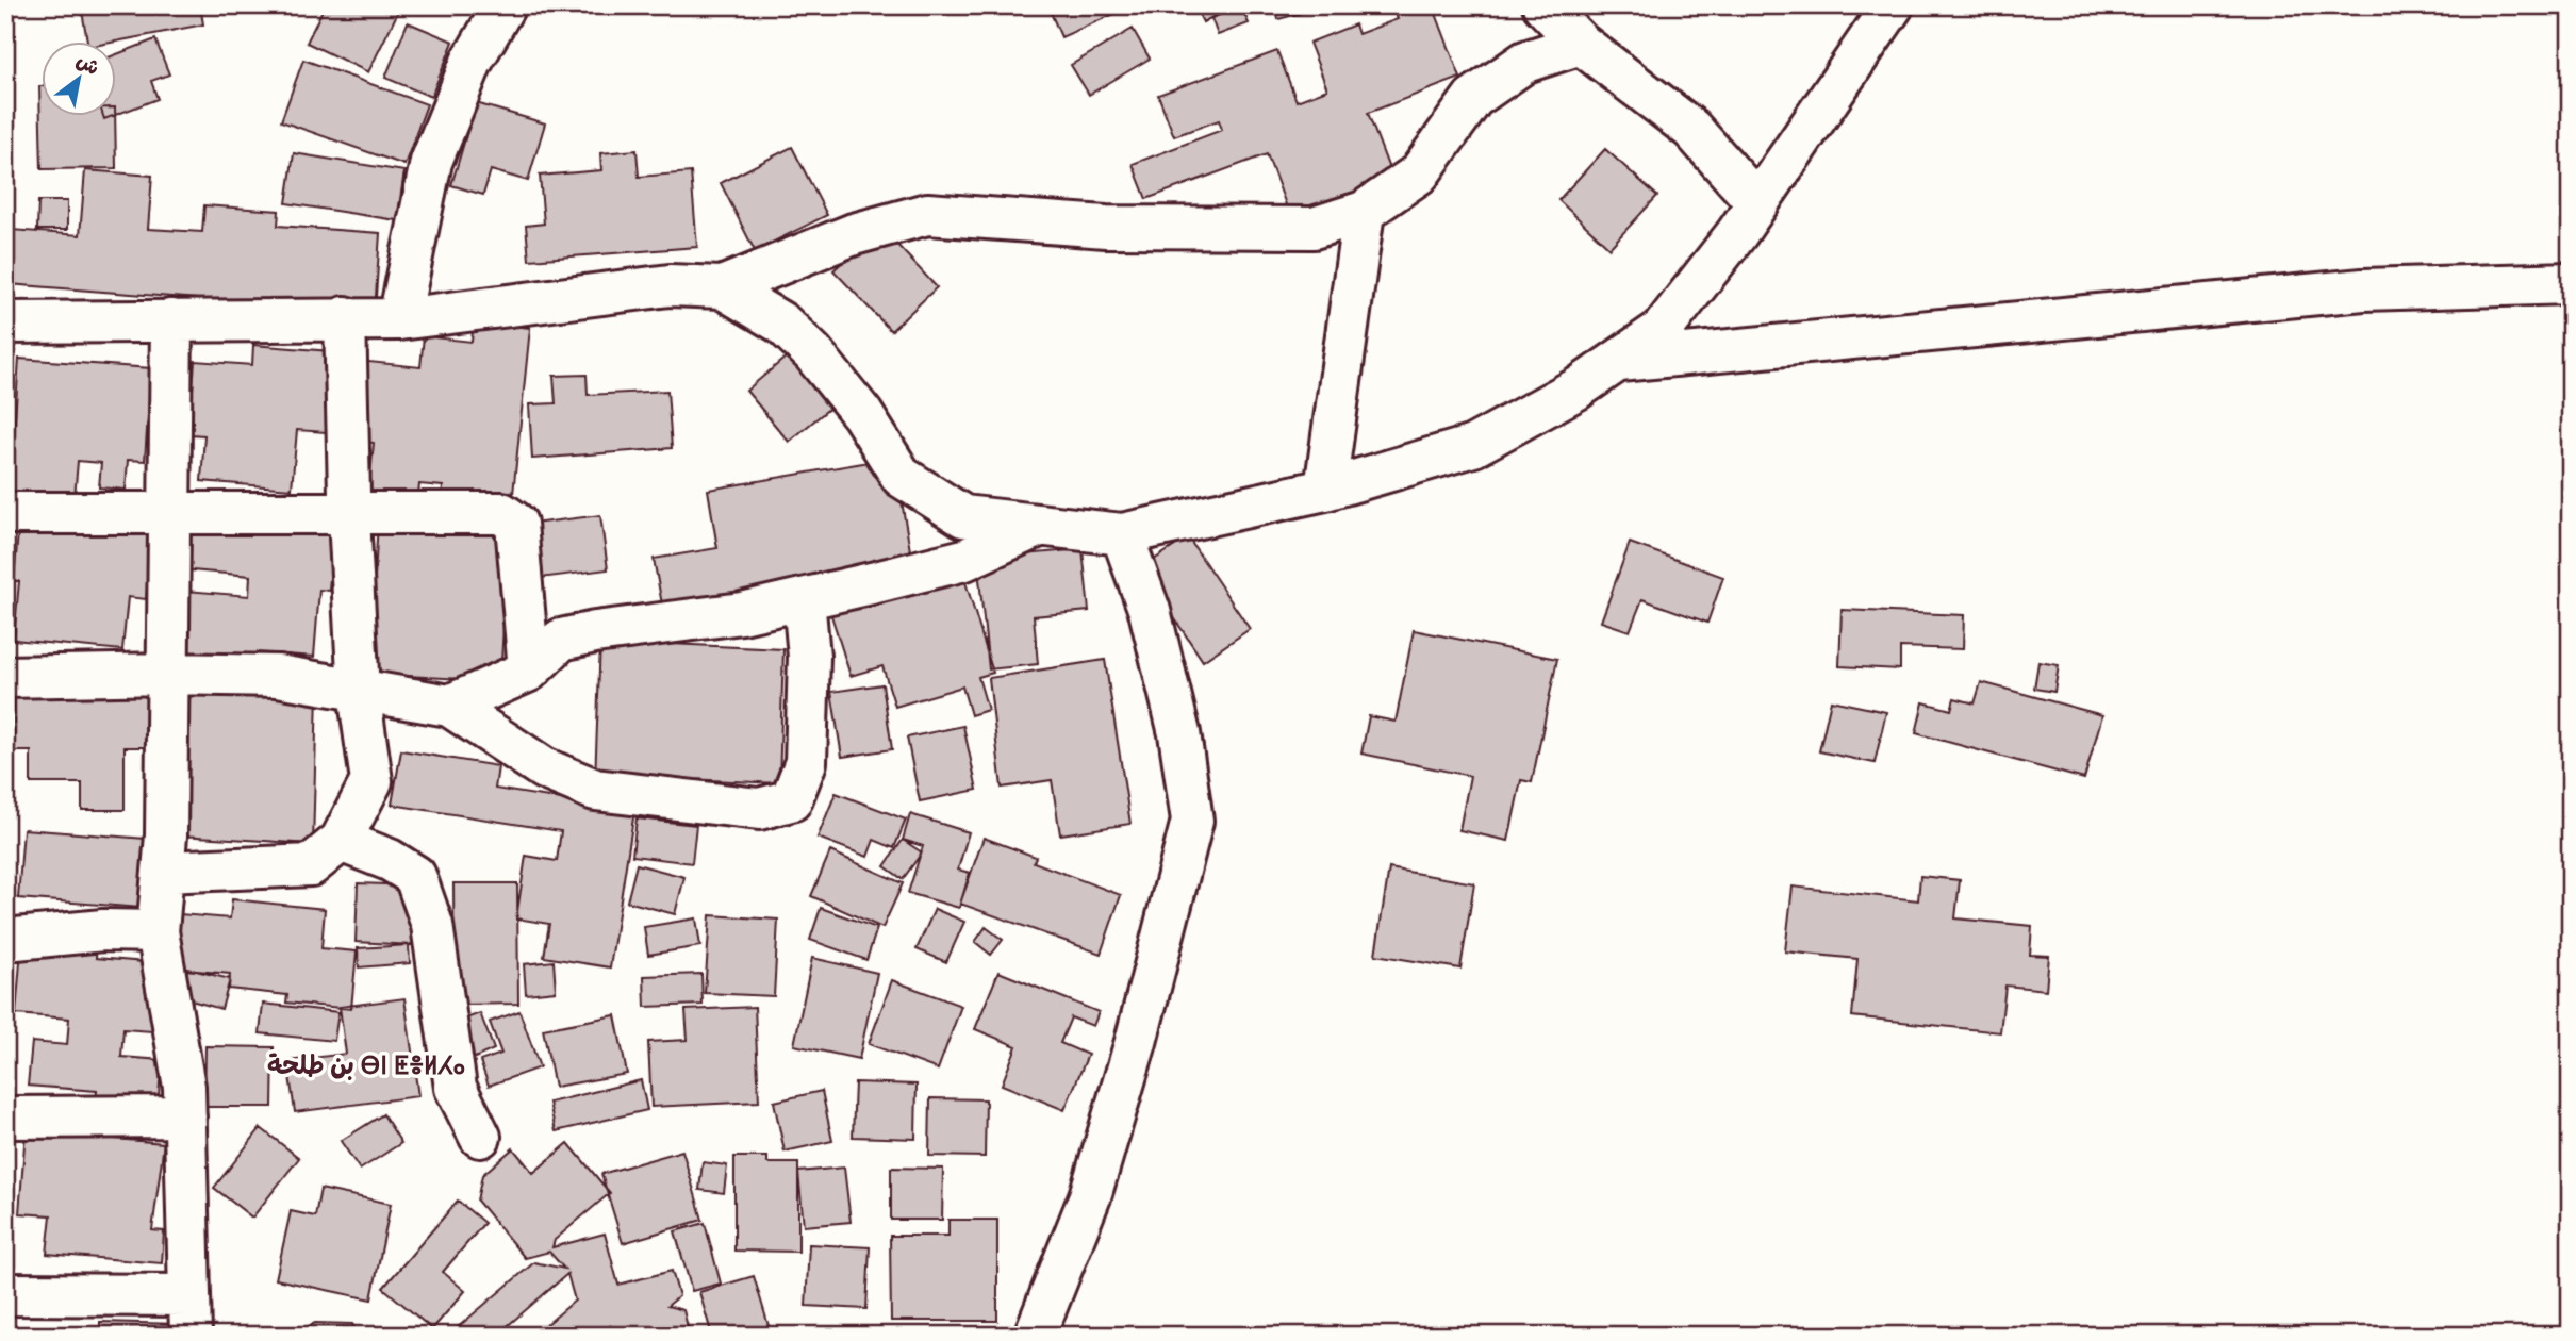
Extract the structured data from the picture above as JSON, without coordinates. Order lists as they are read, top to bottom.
{
  "districts": ["بن طلحة ⴱⵏ ⵟⴻⵍⵃⴰ"],
  "north": "top right"
}
